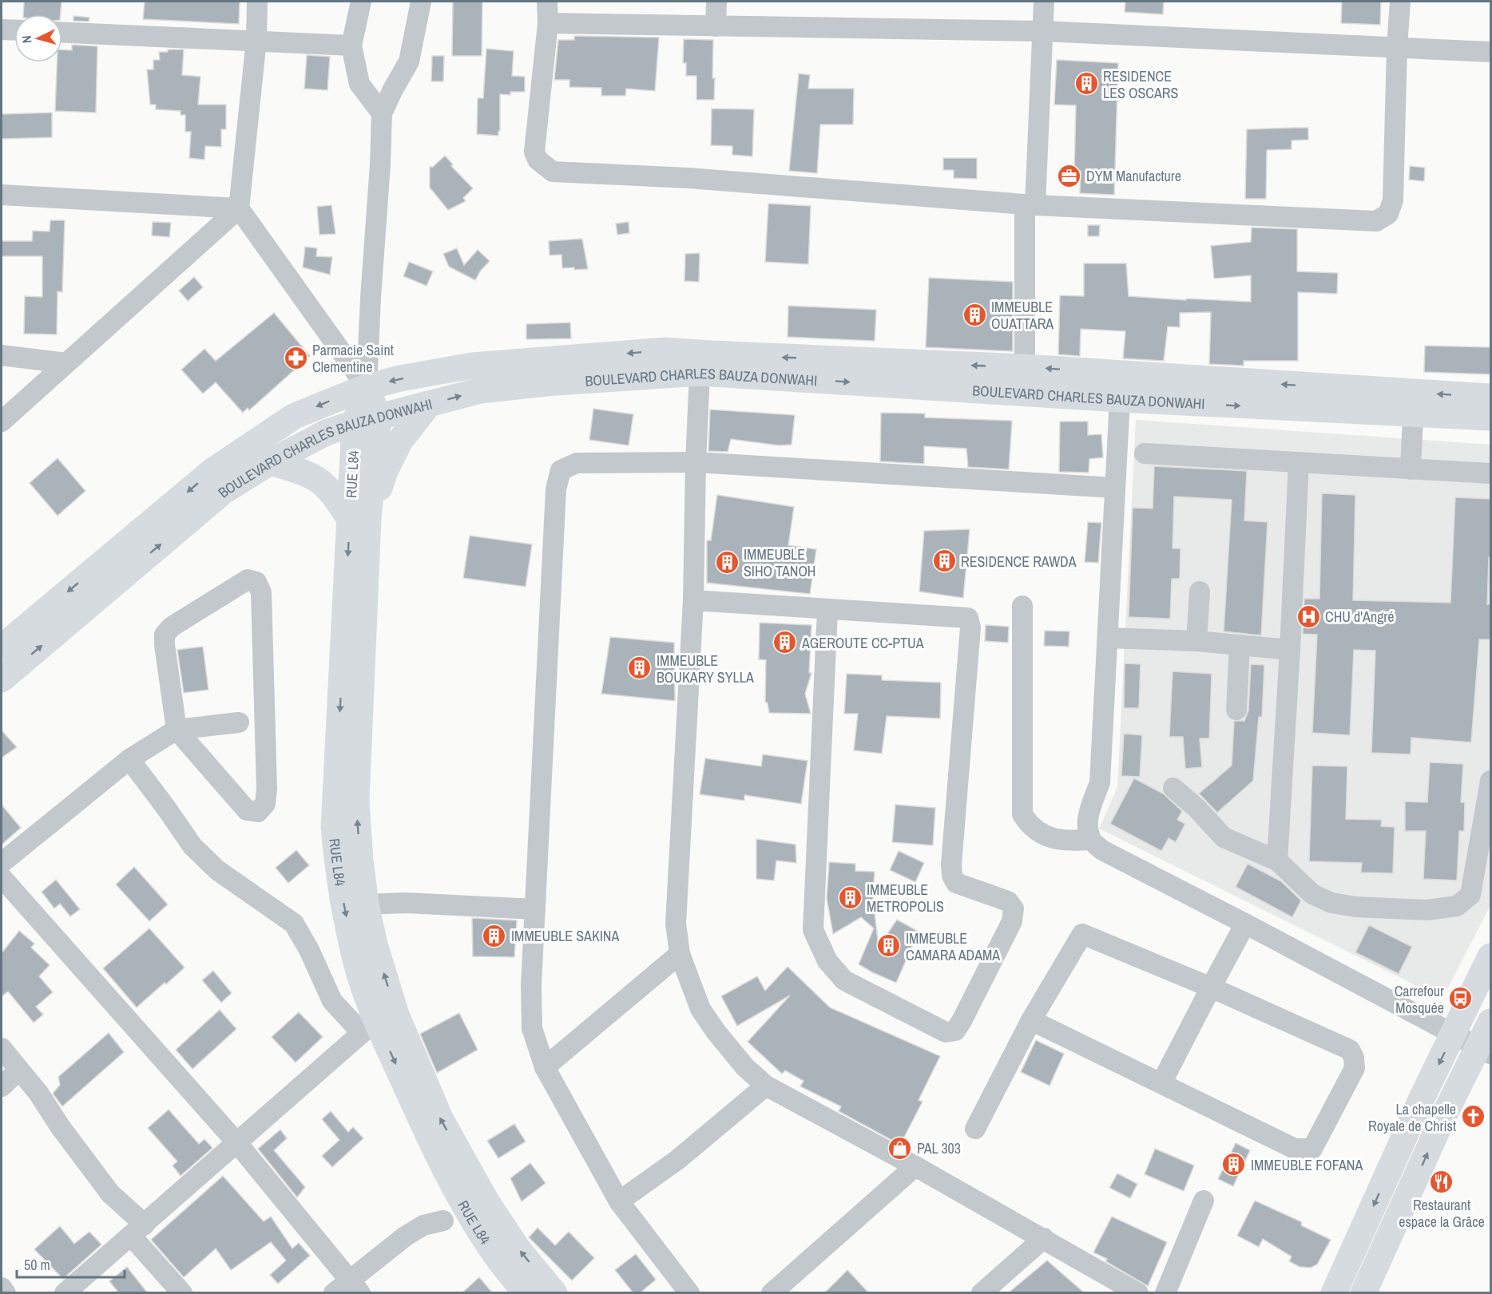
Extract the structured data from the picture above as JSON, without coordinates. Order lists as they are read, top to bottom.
{
  "streets": {
    "main road": ["BOULEVARD CHARLES BAUZA DONWAHI", "RUE L84"]
  },
  "crossings": [
    ["BOULEVARD CHARLES BAUZA DONWAHI", "RUE L84"]
  ],
  "places": {
    "building": [
      "RESIDENCE LES OSCARS",
      "IMMEUBLE OUATTARA",
      "RESIDENCE RAWDA",
      "IMMEUBLE SIHO TANOH",
      "AGEROUTE CC-PTUA",
      "IMMEUBLE BOUKARY SYLLA",
      "IMMEUBLE METROPOLIS",
      "IMMEUBLE SAKINA",
      "IMMEUBLE CAMARA ADAMA",
      "IMMEUBLE FOFANA"
    ],
    "office": ["DYM Manufacture"],
    "pharmacy": ["Parmacie Saint Clementine"],
    "hospital": ["CHU d'Angré"],
    "bus stop": ["Carrefour Mosquée"],
    "church": ["La chapelle Royale de Christ"],
    "shop": ["PAL 303"],
    "restaurant": ["Restaurant espace la Grâce"]
  },
  "scale_bar": "50 m",
  "north": "left"
}
